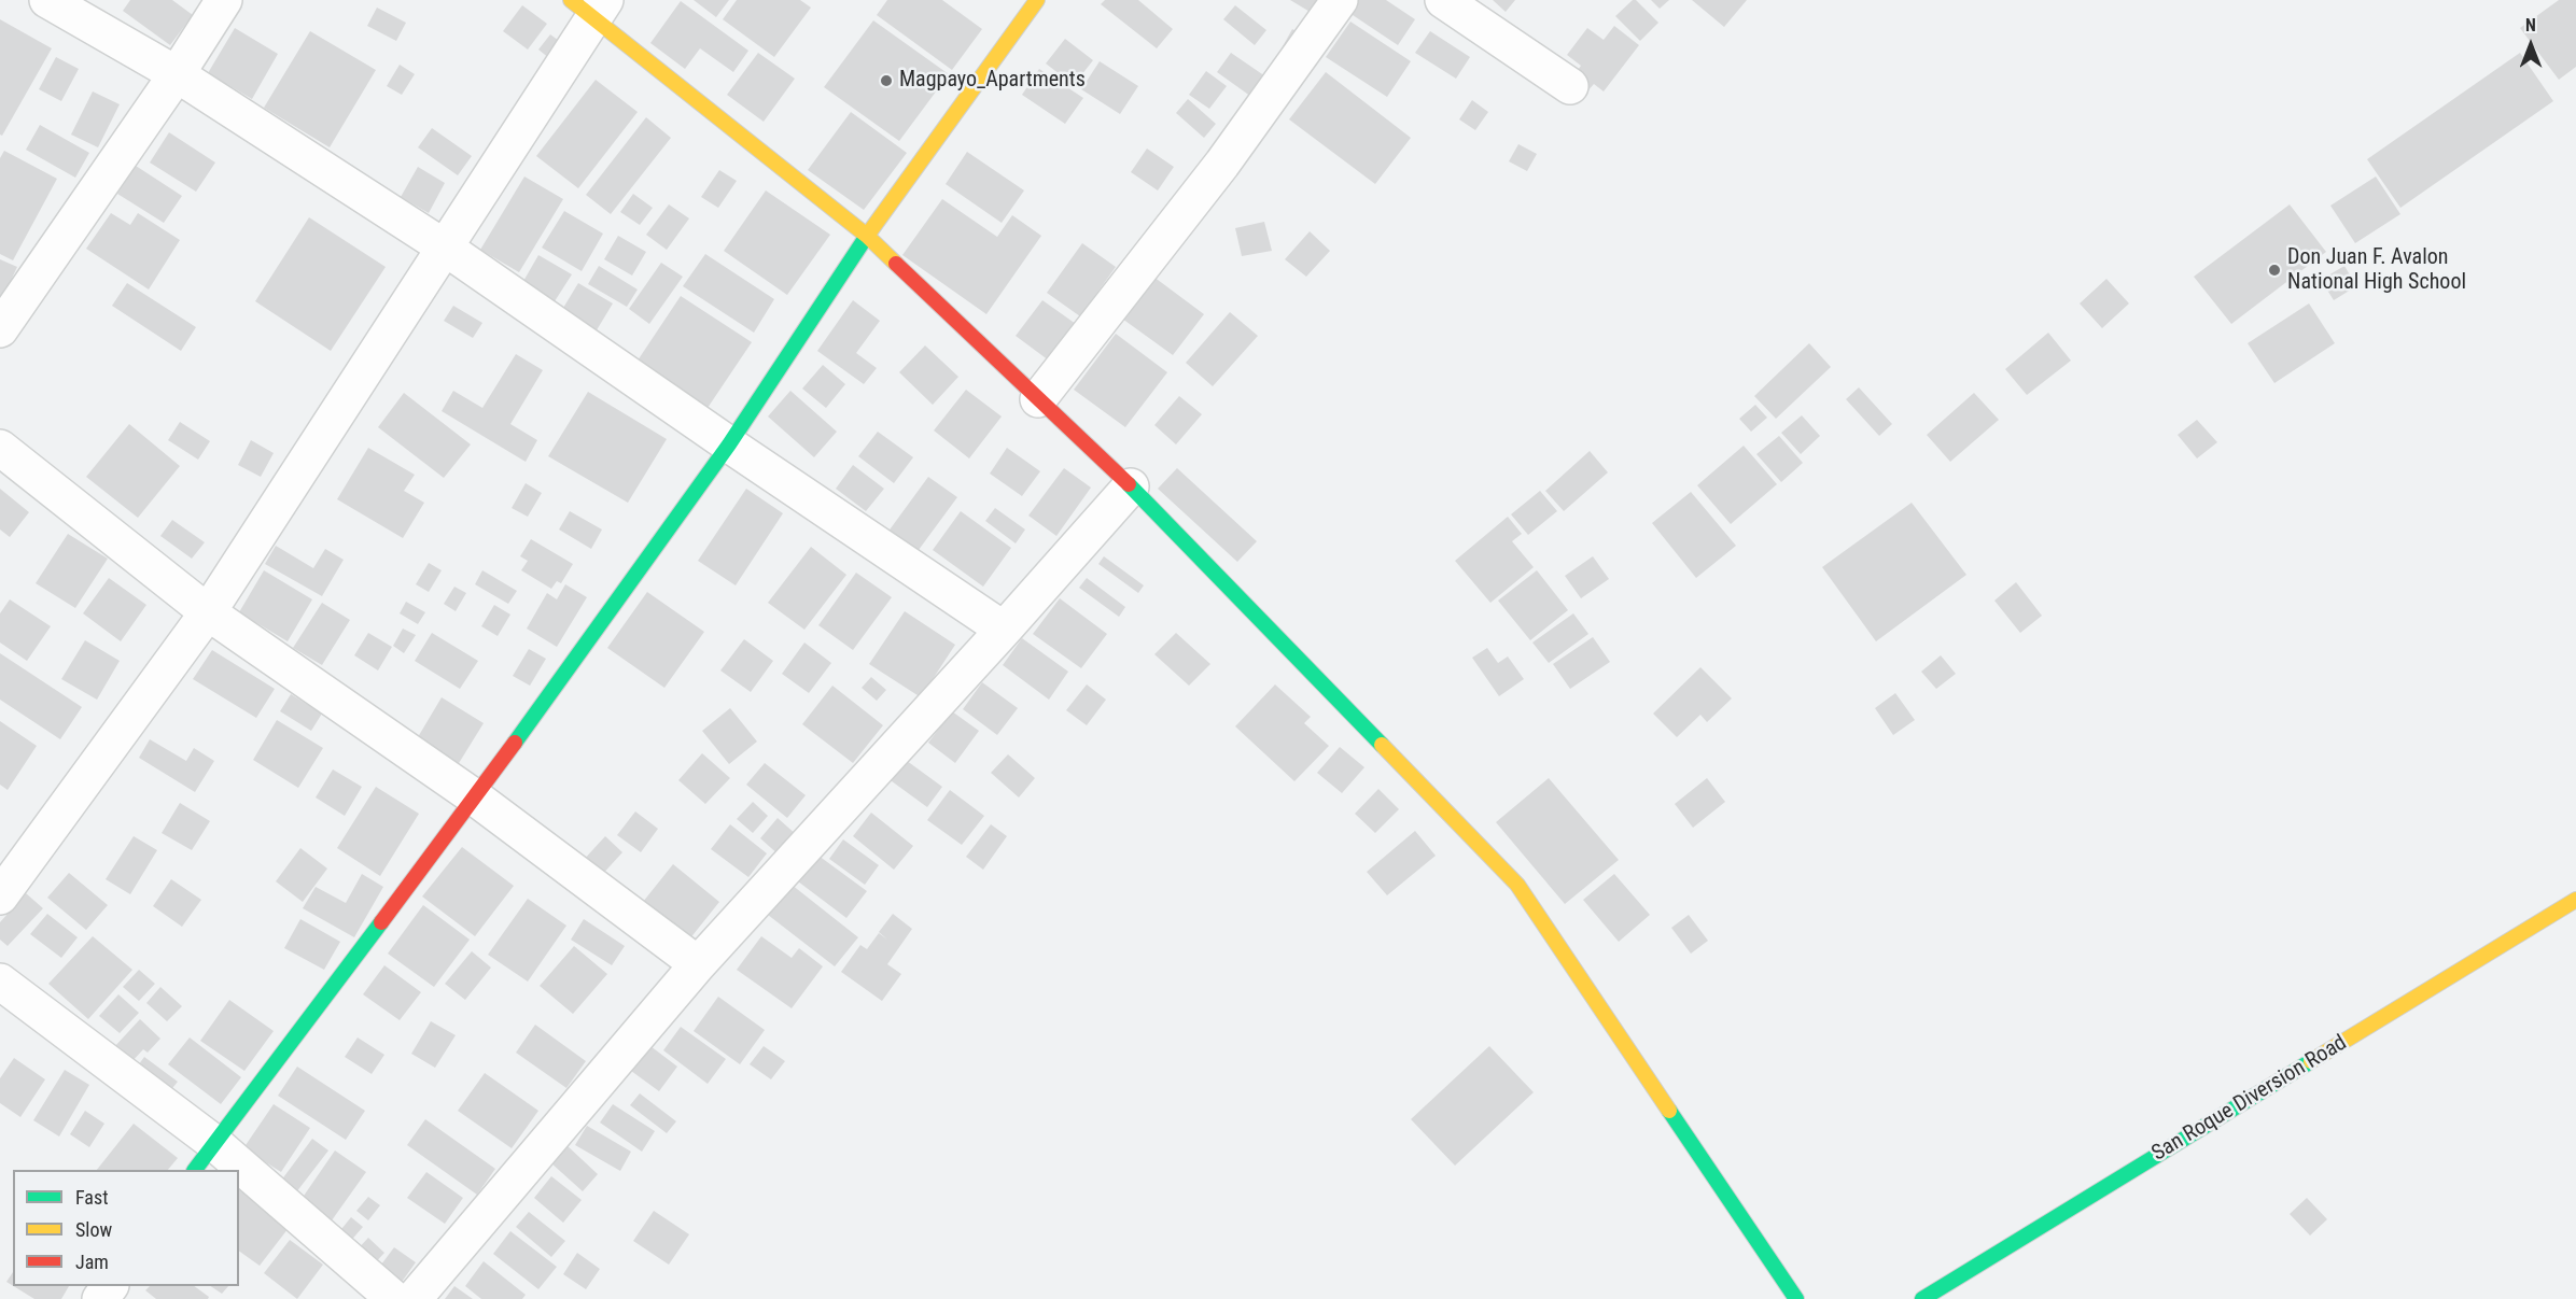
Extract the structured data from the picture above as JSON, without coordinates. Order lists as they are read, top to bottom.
{
  "streets": {
    "street": ["San Roque Diversion Road"]
  },
  "places": ["Magpayo_Apartments", "Don Juan F. Avalon National High School"],
  "legend": ["Fast", "Slow", "Jam"],
  "north": "top"
}
